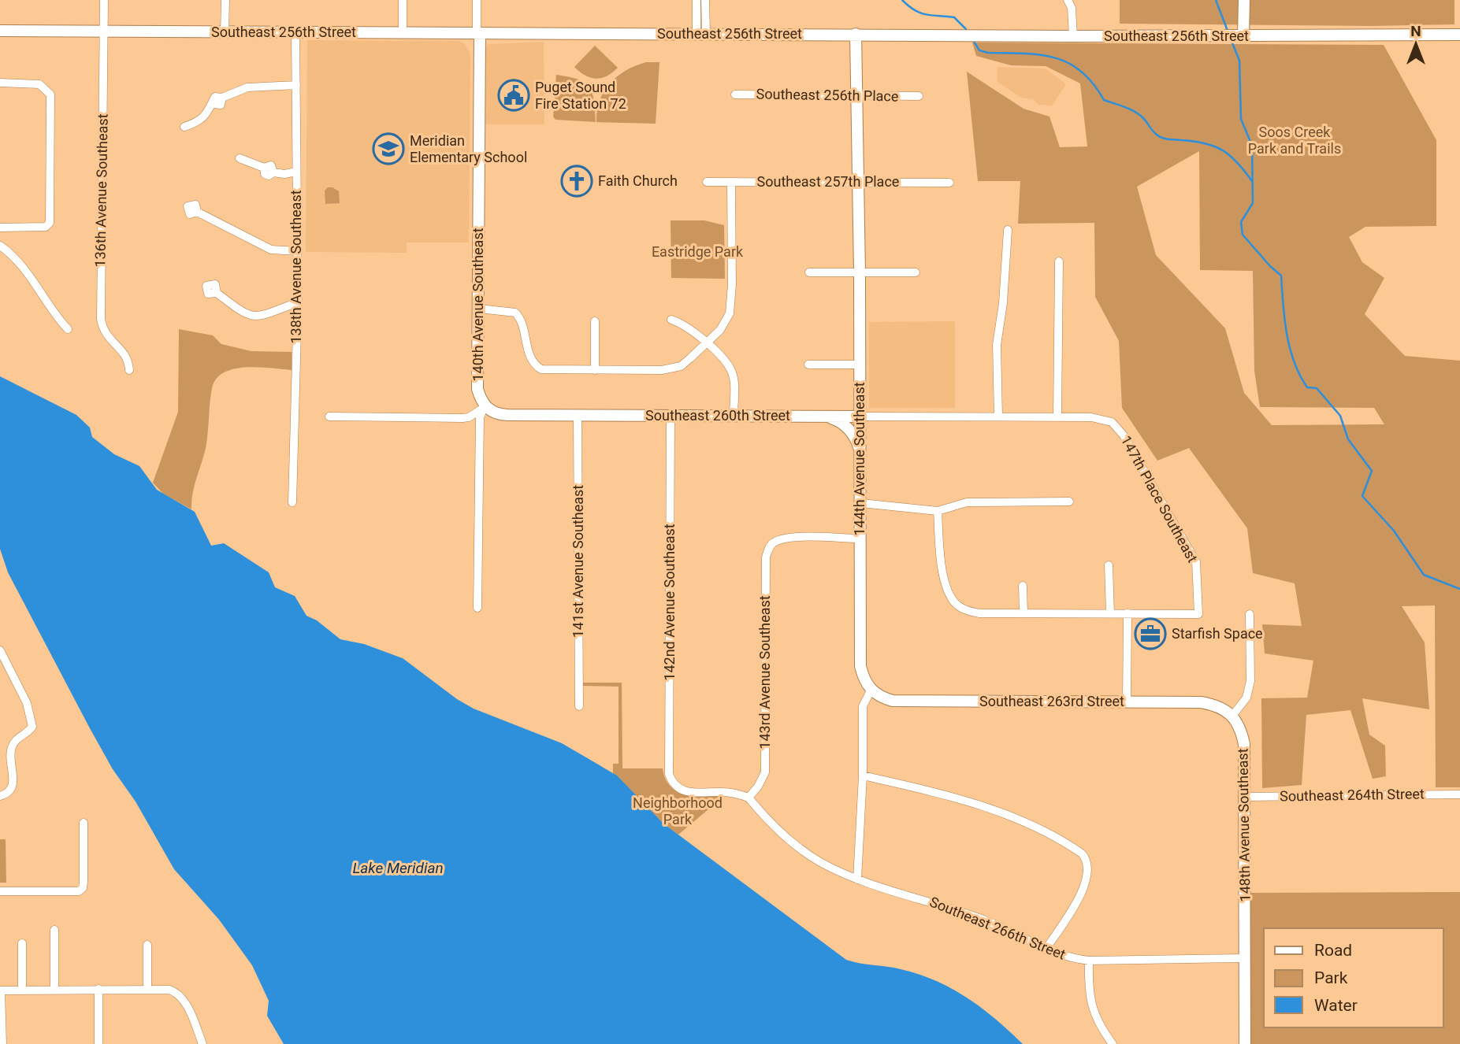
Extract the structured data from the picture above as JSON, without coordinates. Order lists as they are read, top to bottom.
{
  "streets": {
    "street": [
      "Southeast 256th Street",
      "Southeast 256th Place",
      "Southeast 257th Place",
      "136th Avenue Southeast",
      "138th Avenue Southeast",
      "140th Avenue Southeast",
      "Southeast 260th Street",
      "144th Avenue Southeast",
      "147th Place Southeast",
      "141st Avenue Southeast",
      "142nd Avenue Southeast",
      "143rd Avenue Southeast",
      "Southeast 263rd Street",
      "Southeast 264th Street",
      "148th Avenue Southeast",
      "Southeast 266th Street"
    ]
  },
  "crossings": [
    ["Southeast 256th Street", "136th Avenue Southeast"],
    ["Southeast 256th Street", "138th Avenue Southeast"],
    ["Southeast 256th Street", "140th Avenue Southeast"],
    ["Southeast 256th Street", "144th Avenue Southeast"],
    ["Southeast 256th Place", "144th Avenue Southeast"],
    ["Southeast 257th Place", "144th Avenue Southeast"],
    ["140th Avenue Southeast", "Southeast 260th Street"],
    ["Southeast 260th Street", "144th Avenue Southeast"],
    ["Southeast 260th Street", "147th Place Southeast"],
    ["Southeast 260th Street", "141st Avenue Southeast"],
    ["Southeast 260th Street", "142nd Avenue Southeast"],
    ["144th Avenue Southeast", "143rd Avenue Southeast"],
    ["144th Avenue Southeast", "Southeast 263rd Street"],
    ["142nd Avenue Southeast", "143rd Avenue Southeast"],
    ["142nd Avenue Southeast", "Southeast 266th Street"],
    ["143rd Avenue Southeast", "Southeast 266th Street"],
    ["Southeast 263rd Street", "148th Avenue Southeast"],
    ["Southeast 264th Street", "148th Avenue Southeast"],
    ["148th Avenue Southeast", "Southeast 266th Street"]
  ],
  "water": ["Lake Meridian"],
  "parks": ["Soos Creek Park and Trails", "Eastridge Park", "Neighborhood Park"],
  "places": {
    "public building": ["Puget Sound Fire Station 72"],
    "school or university": ["Meridian Elementary School"],
    "church": ["Faith Church"],
    "office": ["Starfish Space"]
  },
  "legend": ["Road", "Park", "Water"],
  "north": "top"
}
